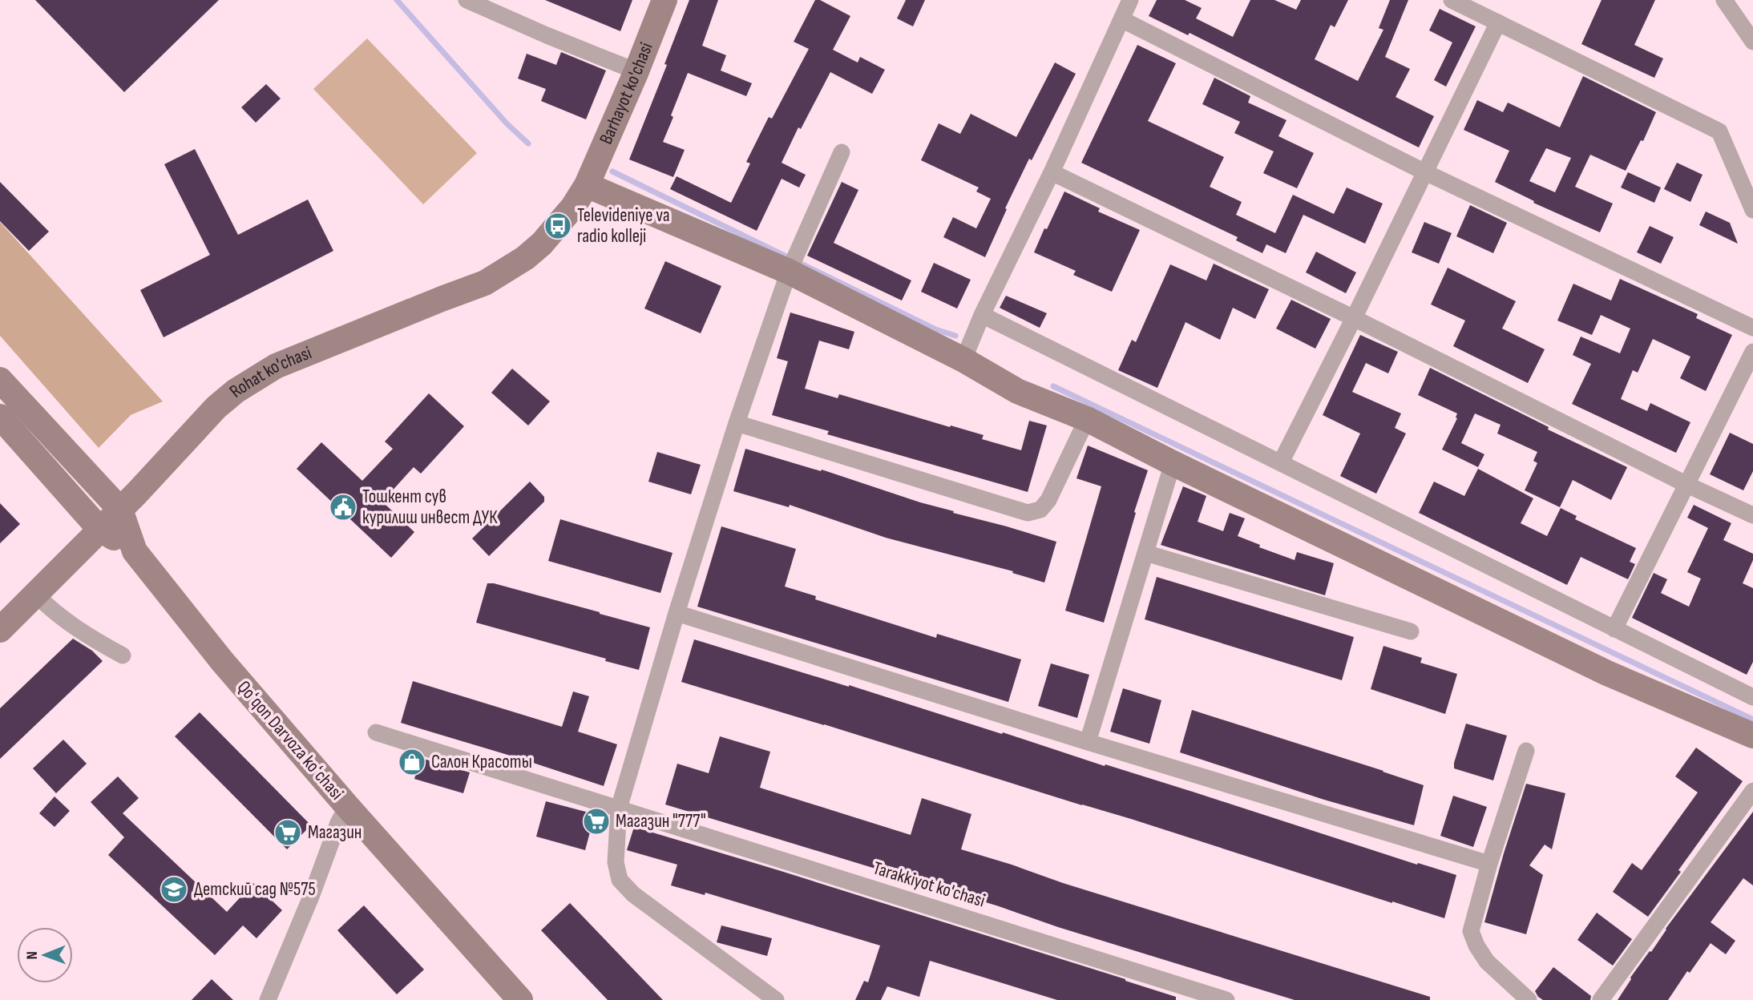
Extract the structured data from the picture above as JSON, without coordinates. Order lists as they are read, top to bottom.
{
  "streets": {
    "street": [
      "Barhayot ko'chasi",
      "Rohat ko'chasi",
      "Qoʻqon Darvoza koʻchasi",
      "Tarakkiyot ko'chasi"
    ]
  },
  "crossings": [
    ["Barhayot ko'chasi", "Rohat ko'chasi"],
    ["Rohat ko'chasi", "Qoʻqon Darvoza koʻchasi"]
  ],
  "places": {
    "bus stop": ["Televideniye va radio kolleji"],
    "public building": ["Тошкент сув курилиш инвест ДУК"],
    "shop": ["Салон Красоты"],
    "supermarket": ["Магазин \"777\"", "Магазин"],
    "school or university": ["Детский сад №575"]
  },
  "north": "left"
}
